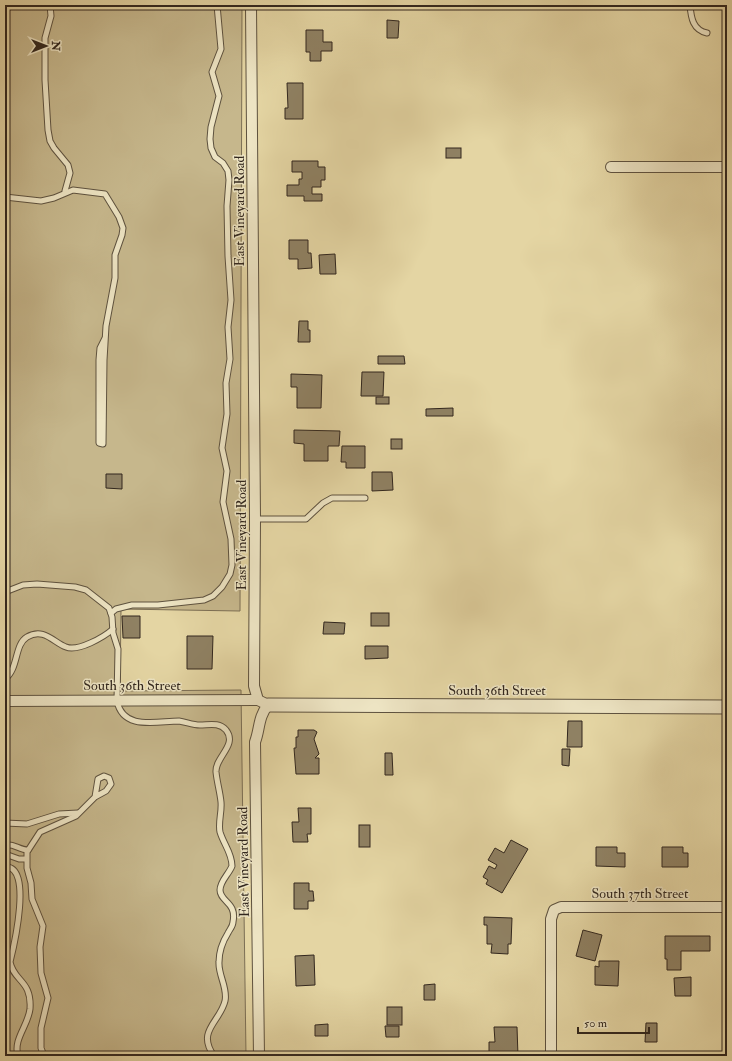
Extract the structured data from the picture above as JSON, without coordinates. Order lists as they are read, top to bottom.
{
  "streets": {
    "street": ["East Vineyard Road", "South 36th Street", "South 37th Street"]
  },
  "crossings": [
    ["East Vineyard Road", "South 36th Street"]
  ],
  "scale_bar": "50 m",
  "north": "right"
}
